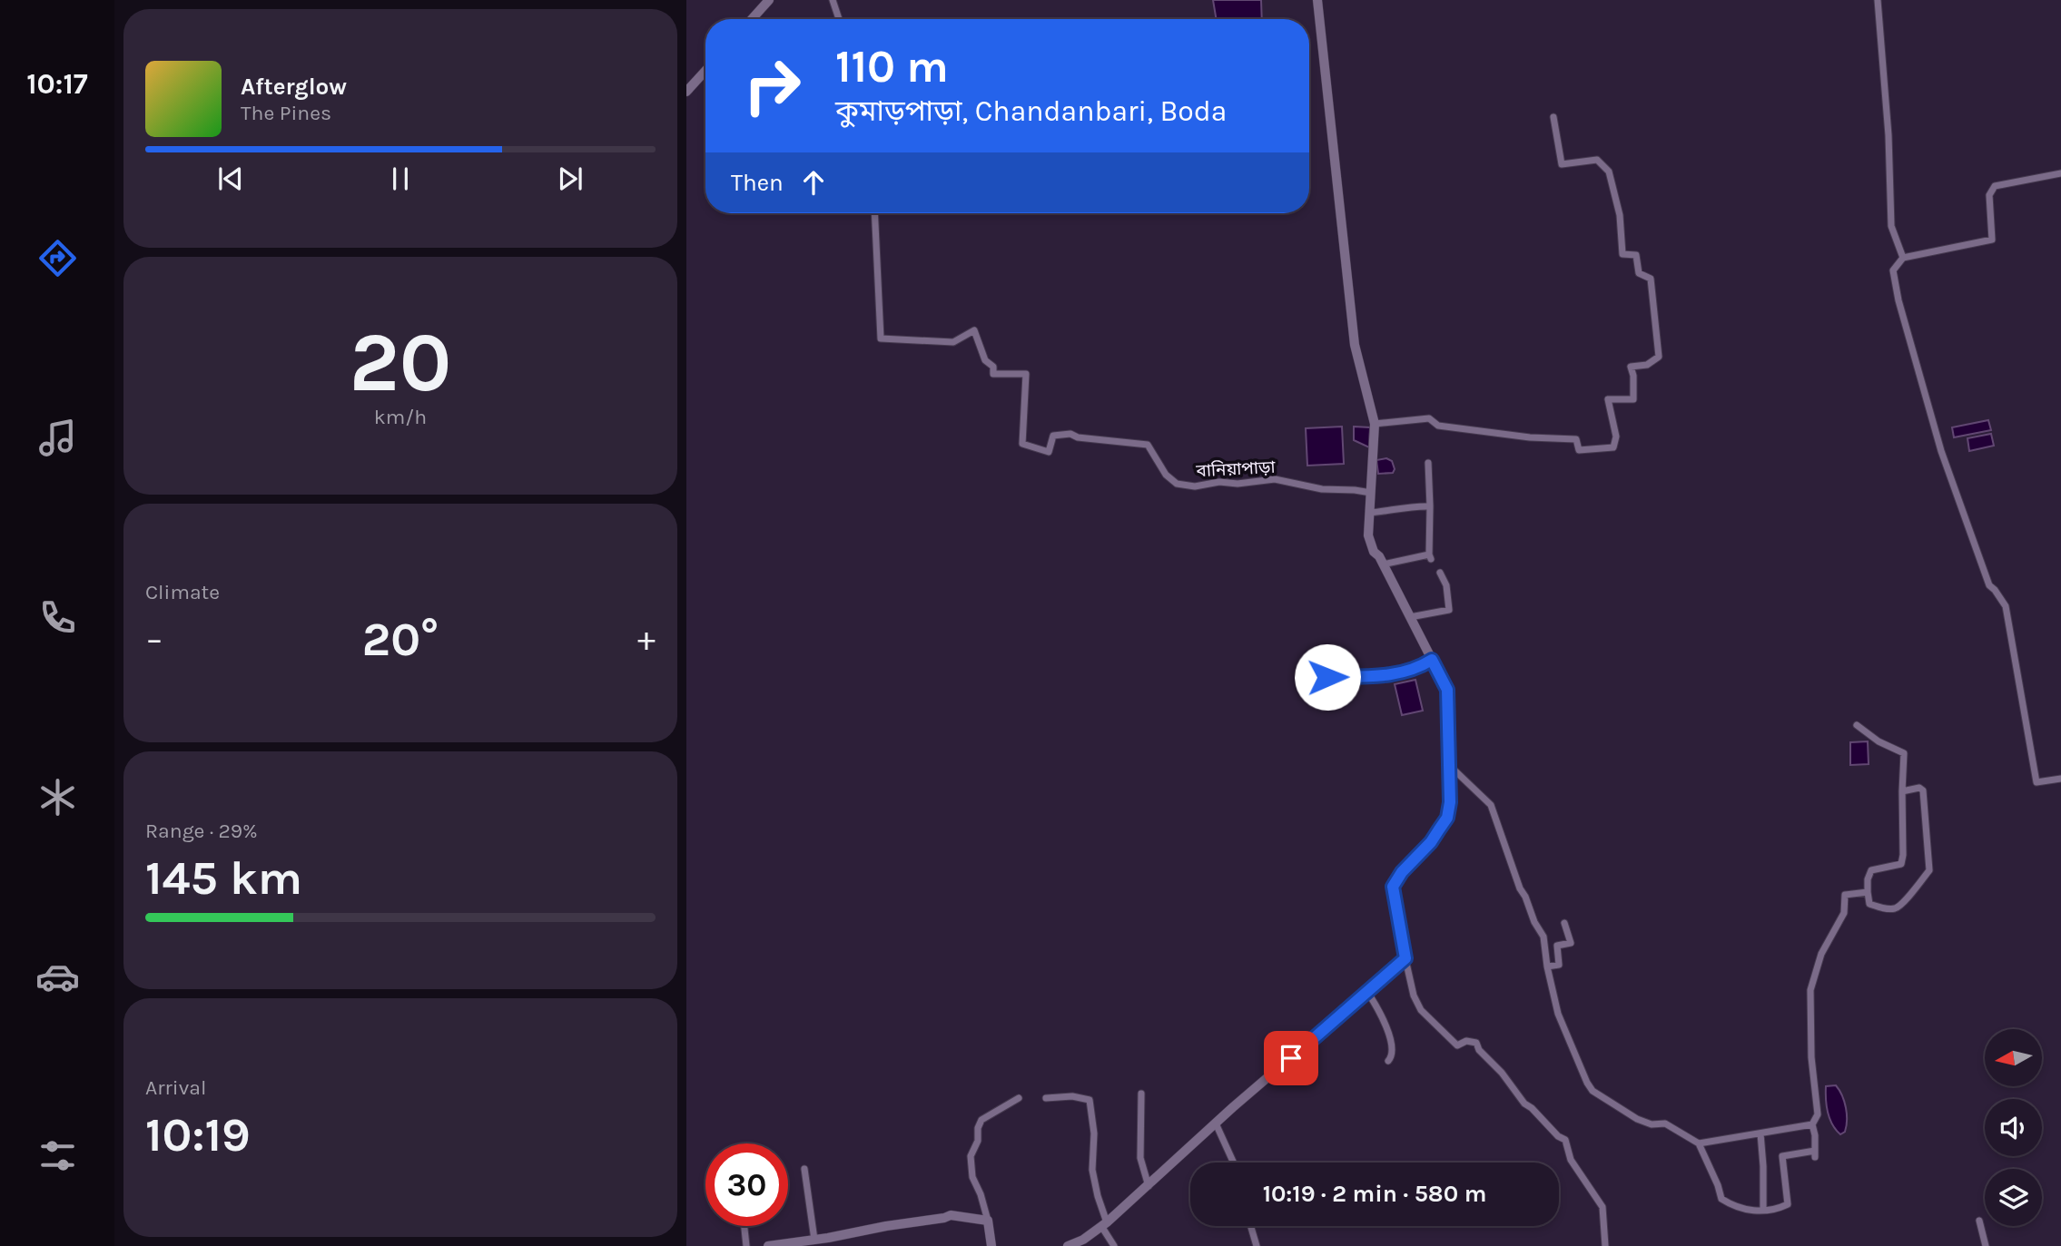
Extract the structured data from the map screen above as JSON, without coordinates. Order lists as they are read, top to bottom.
{
  "streets": {
    "street": ["বানিয়াপাড়া"]
  },
  "north": "left",
  "page": {
    "tabs": "10:17",
    "turn": ["110 m", "কুমাড়পাড়া, Chandanbari, Boda"],
    "song": ["Afterglow", "The Pines"],
    "then": "Then",
    "tile": [
      ["20", "km/h"],
      "Climate",
      ["Range · 29%", "145 km"],
      ["Arrival", "10:19"]
    ],
    "heat": ["−", "20°", "+"],
    "limit": "30",
    "trip": "10:19 · 2 min · 580 m"
  }
}
